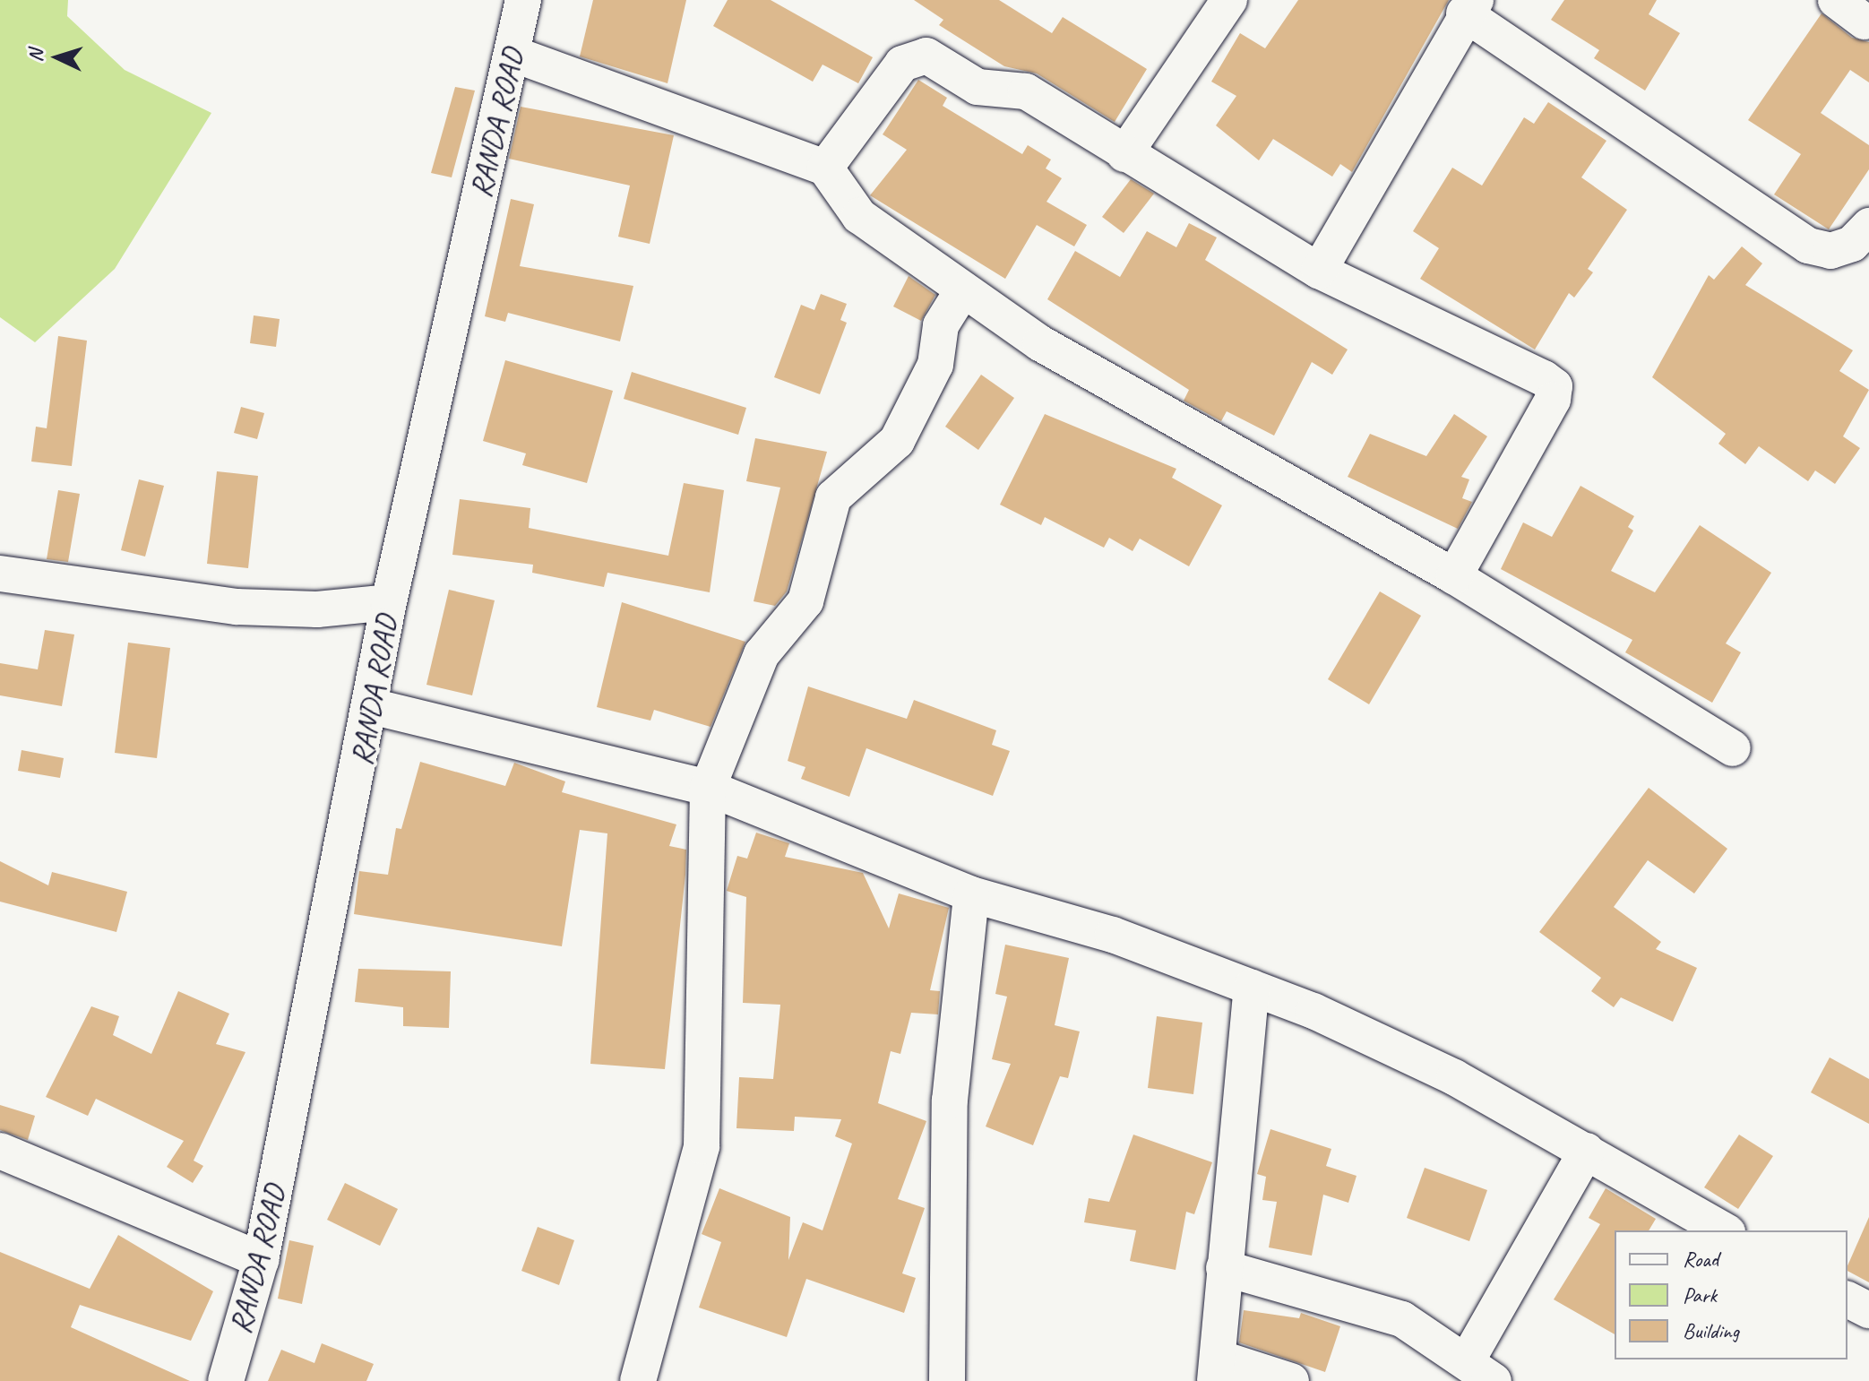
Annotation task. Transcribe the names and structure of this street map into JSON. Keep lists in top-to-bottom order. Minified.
{"streets":{"street":["RANDA ROAD"]},"legend":["Road","Park","Building"],"north":"left"}
